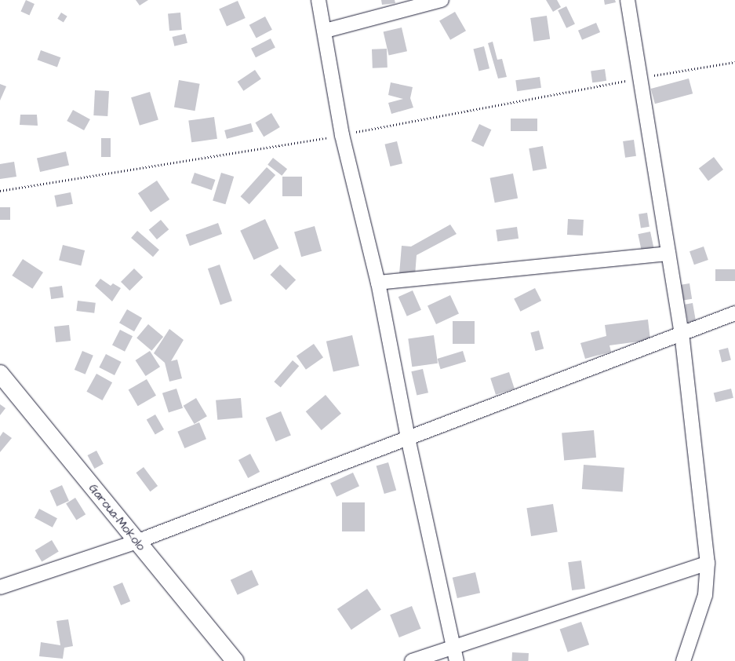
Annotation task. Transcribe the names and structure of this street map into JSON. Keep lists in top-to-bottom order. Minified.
{"streets":{"main road":["Garoua-Mokolo"]}}
